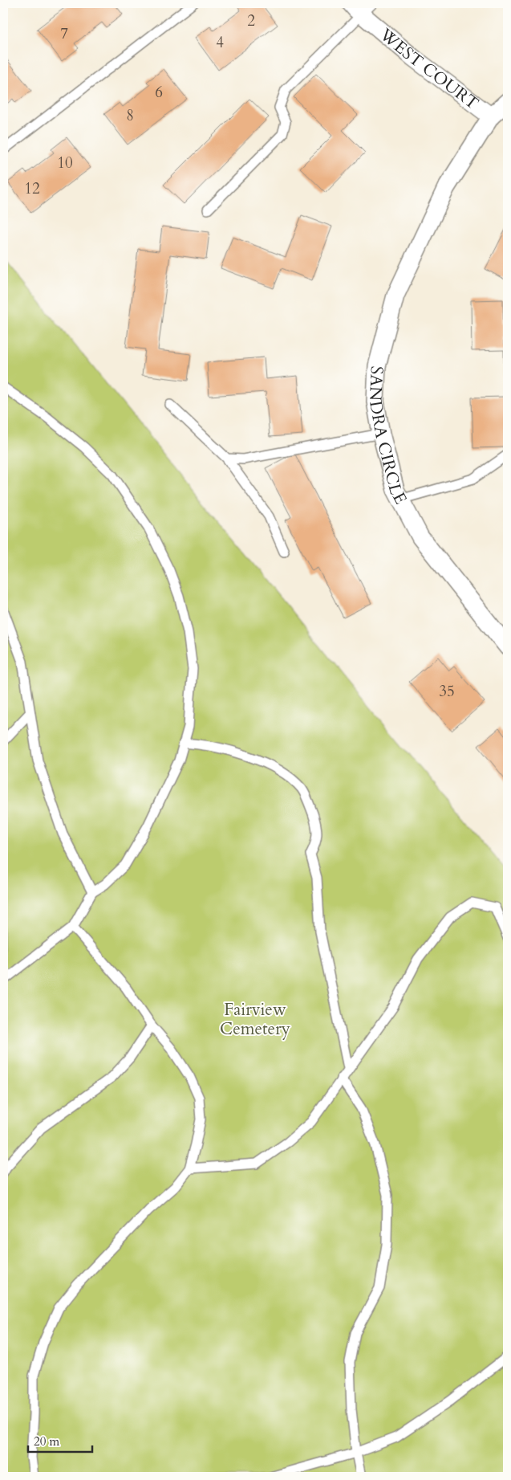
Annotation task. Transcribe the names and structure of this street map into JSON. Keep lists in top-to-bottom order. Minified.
{"streets":{"street":["WEST COURT","SANDRA CIRCLE"]},"crossings":[["WEST COURT","SANDRA CIRCLE"]],"parks":["Fairview Cemetery"],"house_numbers":["2","7","4","6","8","10","12","35"],"scale_bar":"20 m"}
